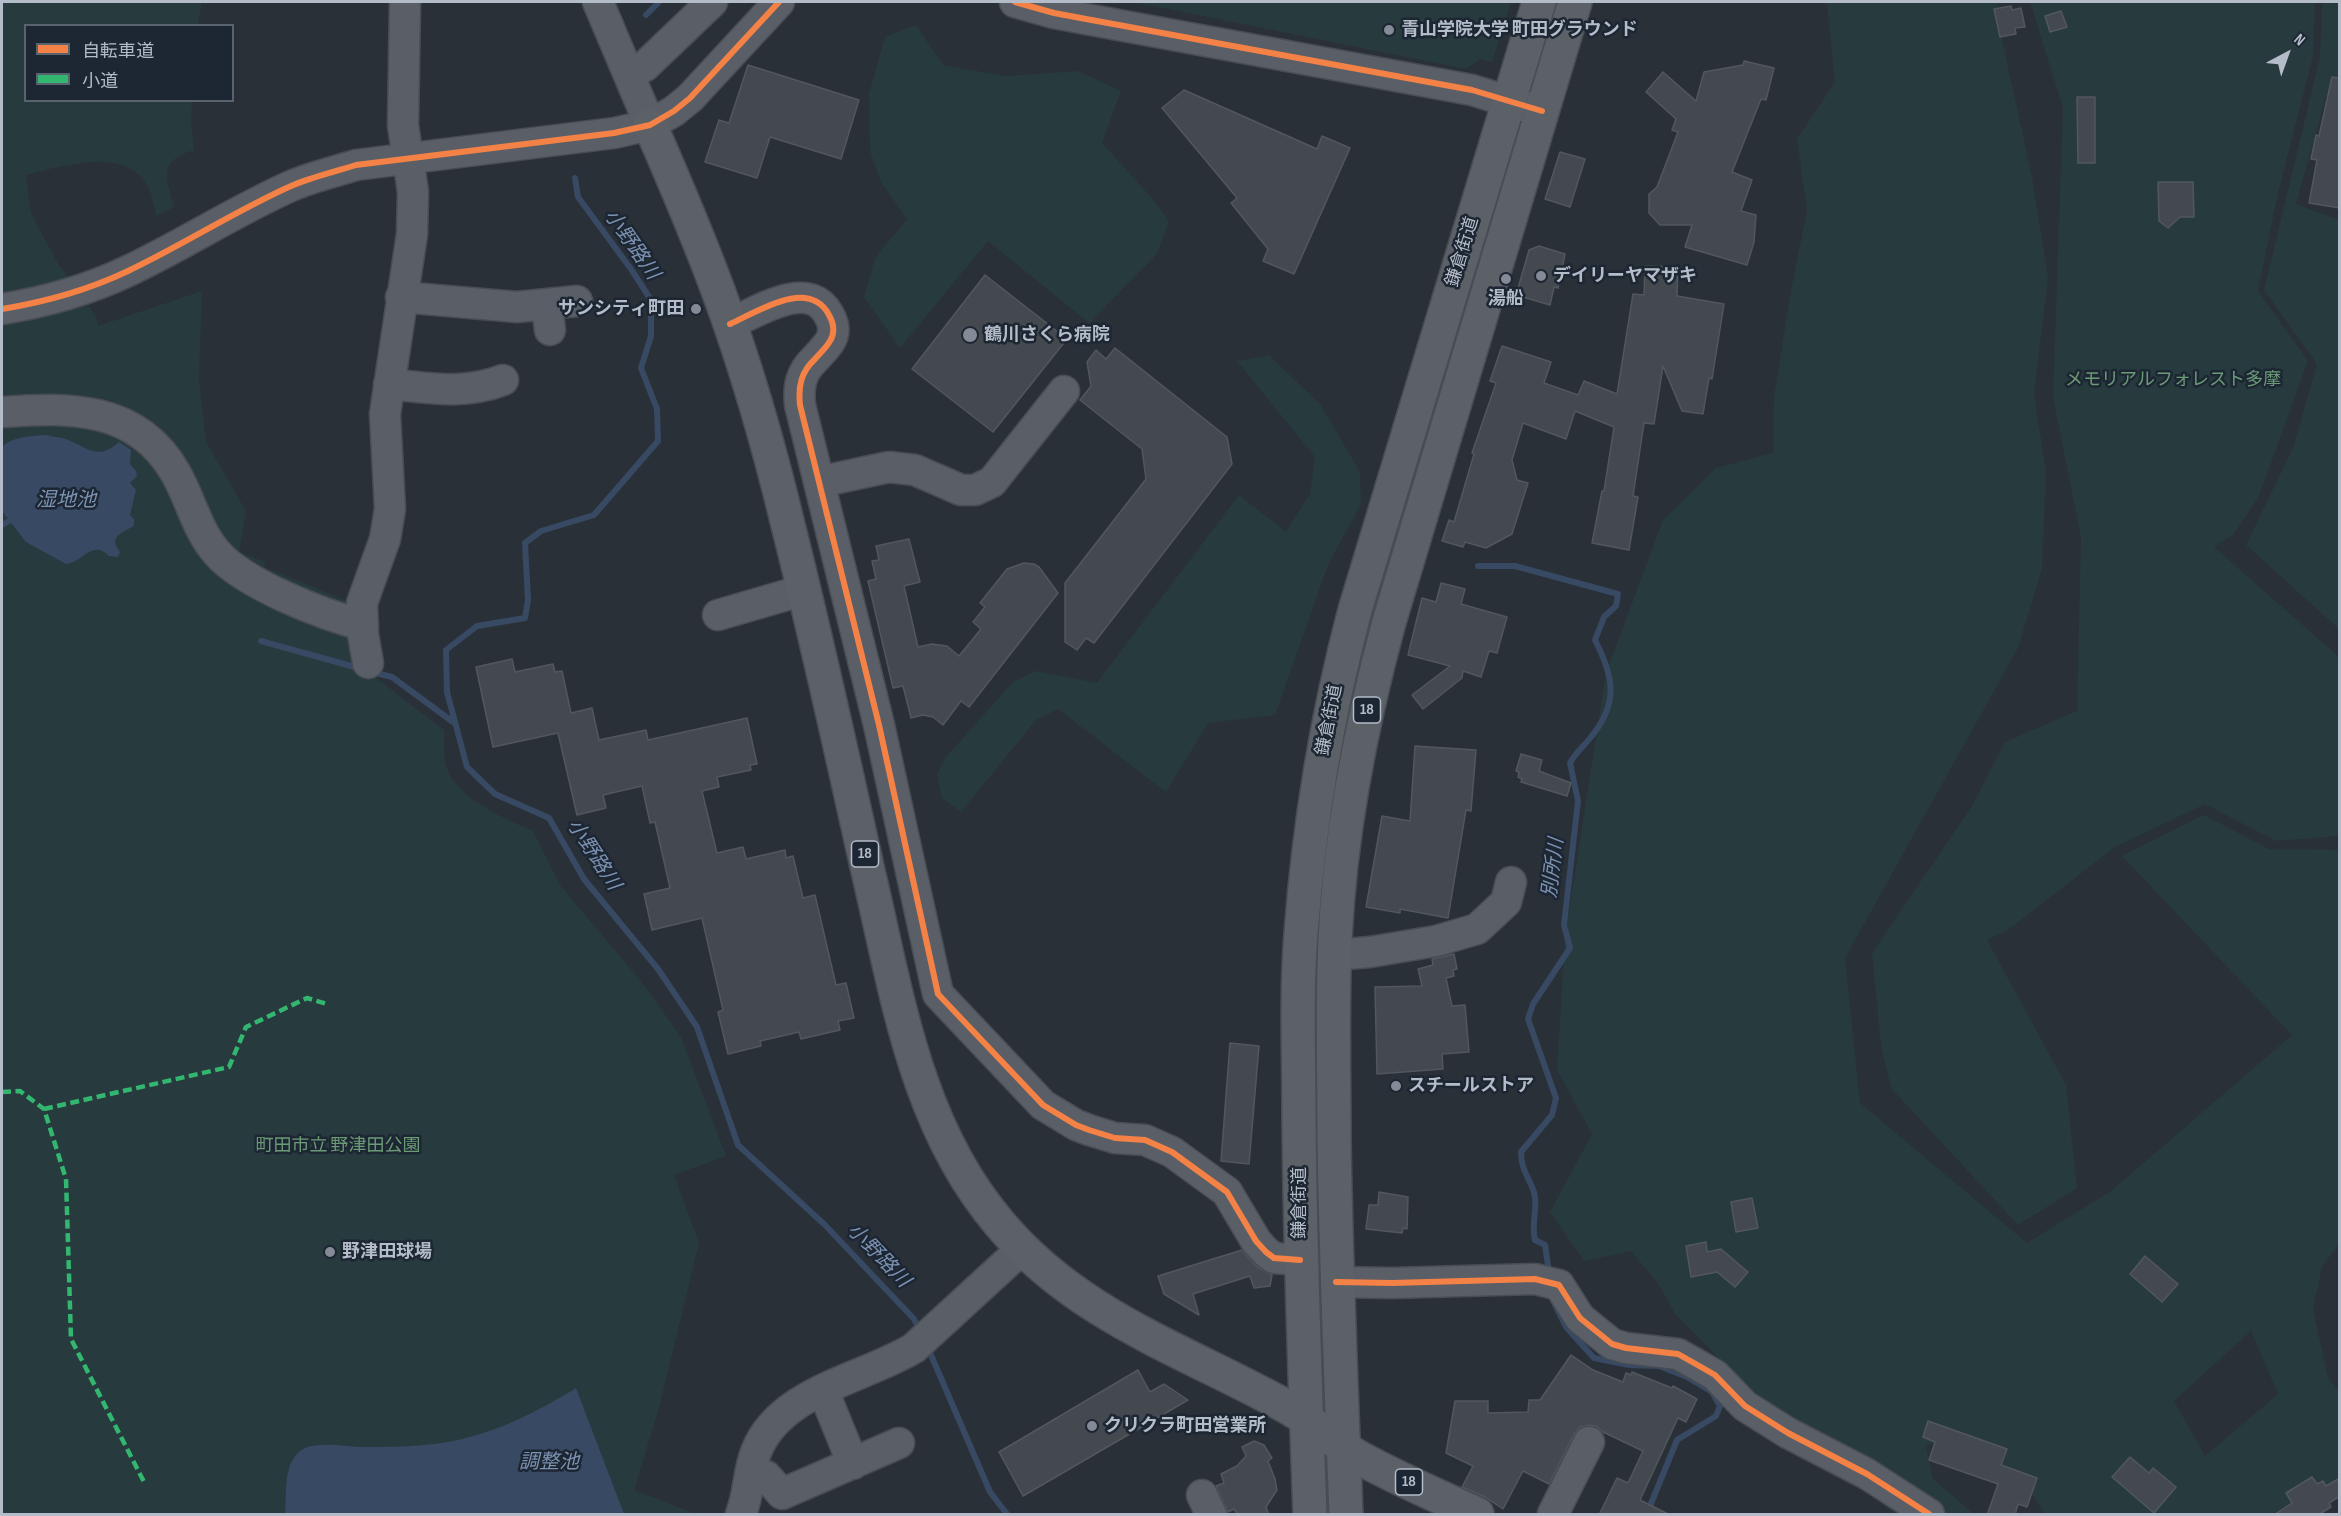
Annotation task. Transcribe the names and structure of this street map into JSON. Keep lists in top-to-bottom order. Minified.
{"streets":{"main road":["鎌倉街道","18"]},"crossings":[["鎌倉街道","18"]],"water":["小野路川","湿地池","別所川","調整池"],"parks":["メモリアルフォレスト多摩","町田市立 野津田公園"],"places":["青山学院大学 町田グラウンド","デイリーヤマザキ","湯船","サンシティ町田","鶴川さくら病院","スチールストア","野津田球場","クリクラ町田営業所"],"legend":["自転車道","小道"],"north":"top right"}
